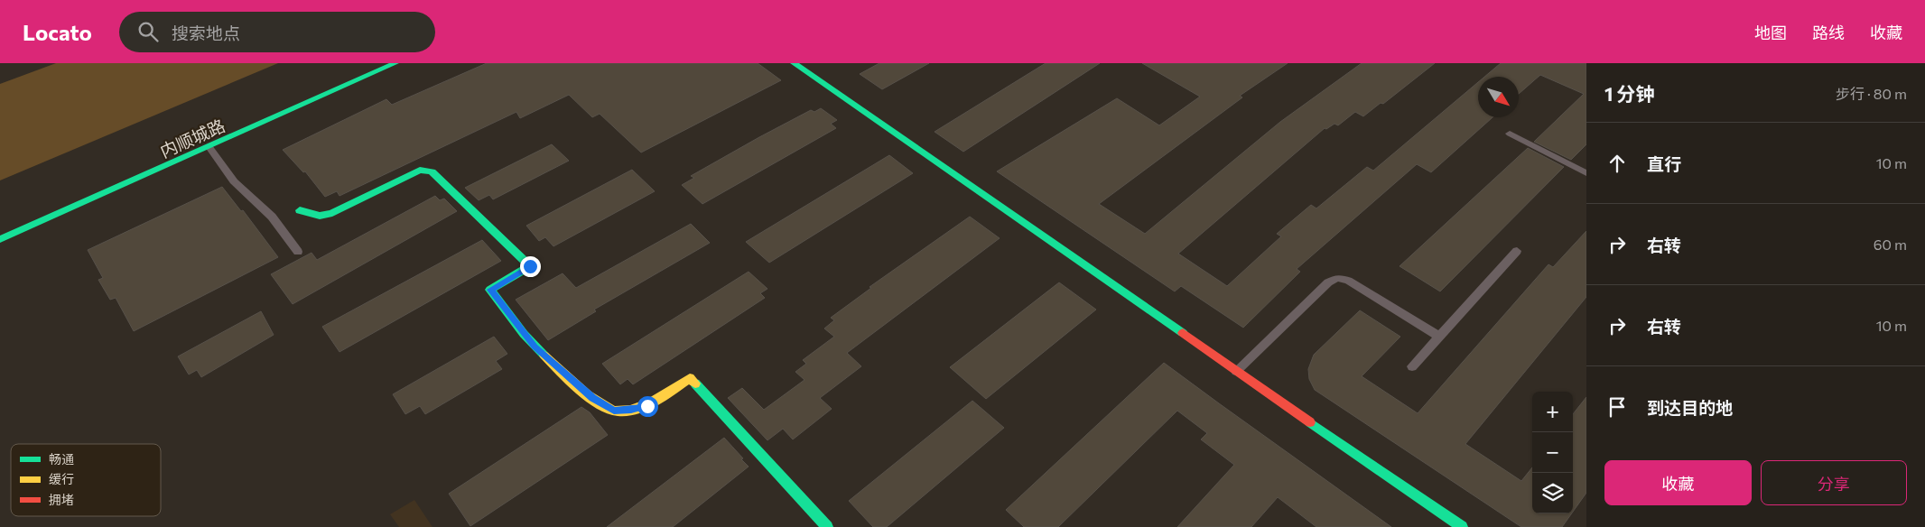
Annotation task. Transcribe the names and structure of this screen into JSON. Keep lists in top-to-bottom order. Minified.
{"streets":{"street":["内顺城路"]},"legend":["畅通","缓行","拥堵"],"north":"bottom right","page":{"header":"Locato","search":"搜索地点","nav":["地图","路线","收藏"],"heading":["1 分钟","步行 · 80 m"],"list":[["直行","10 m"],["右转","60 m"],["右转","10 m"],"到达目的地"],"map_buttons":["+","−"],"buttons":["收藏","分享"]}}
